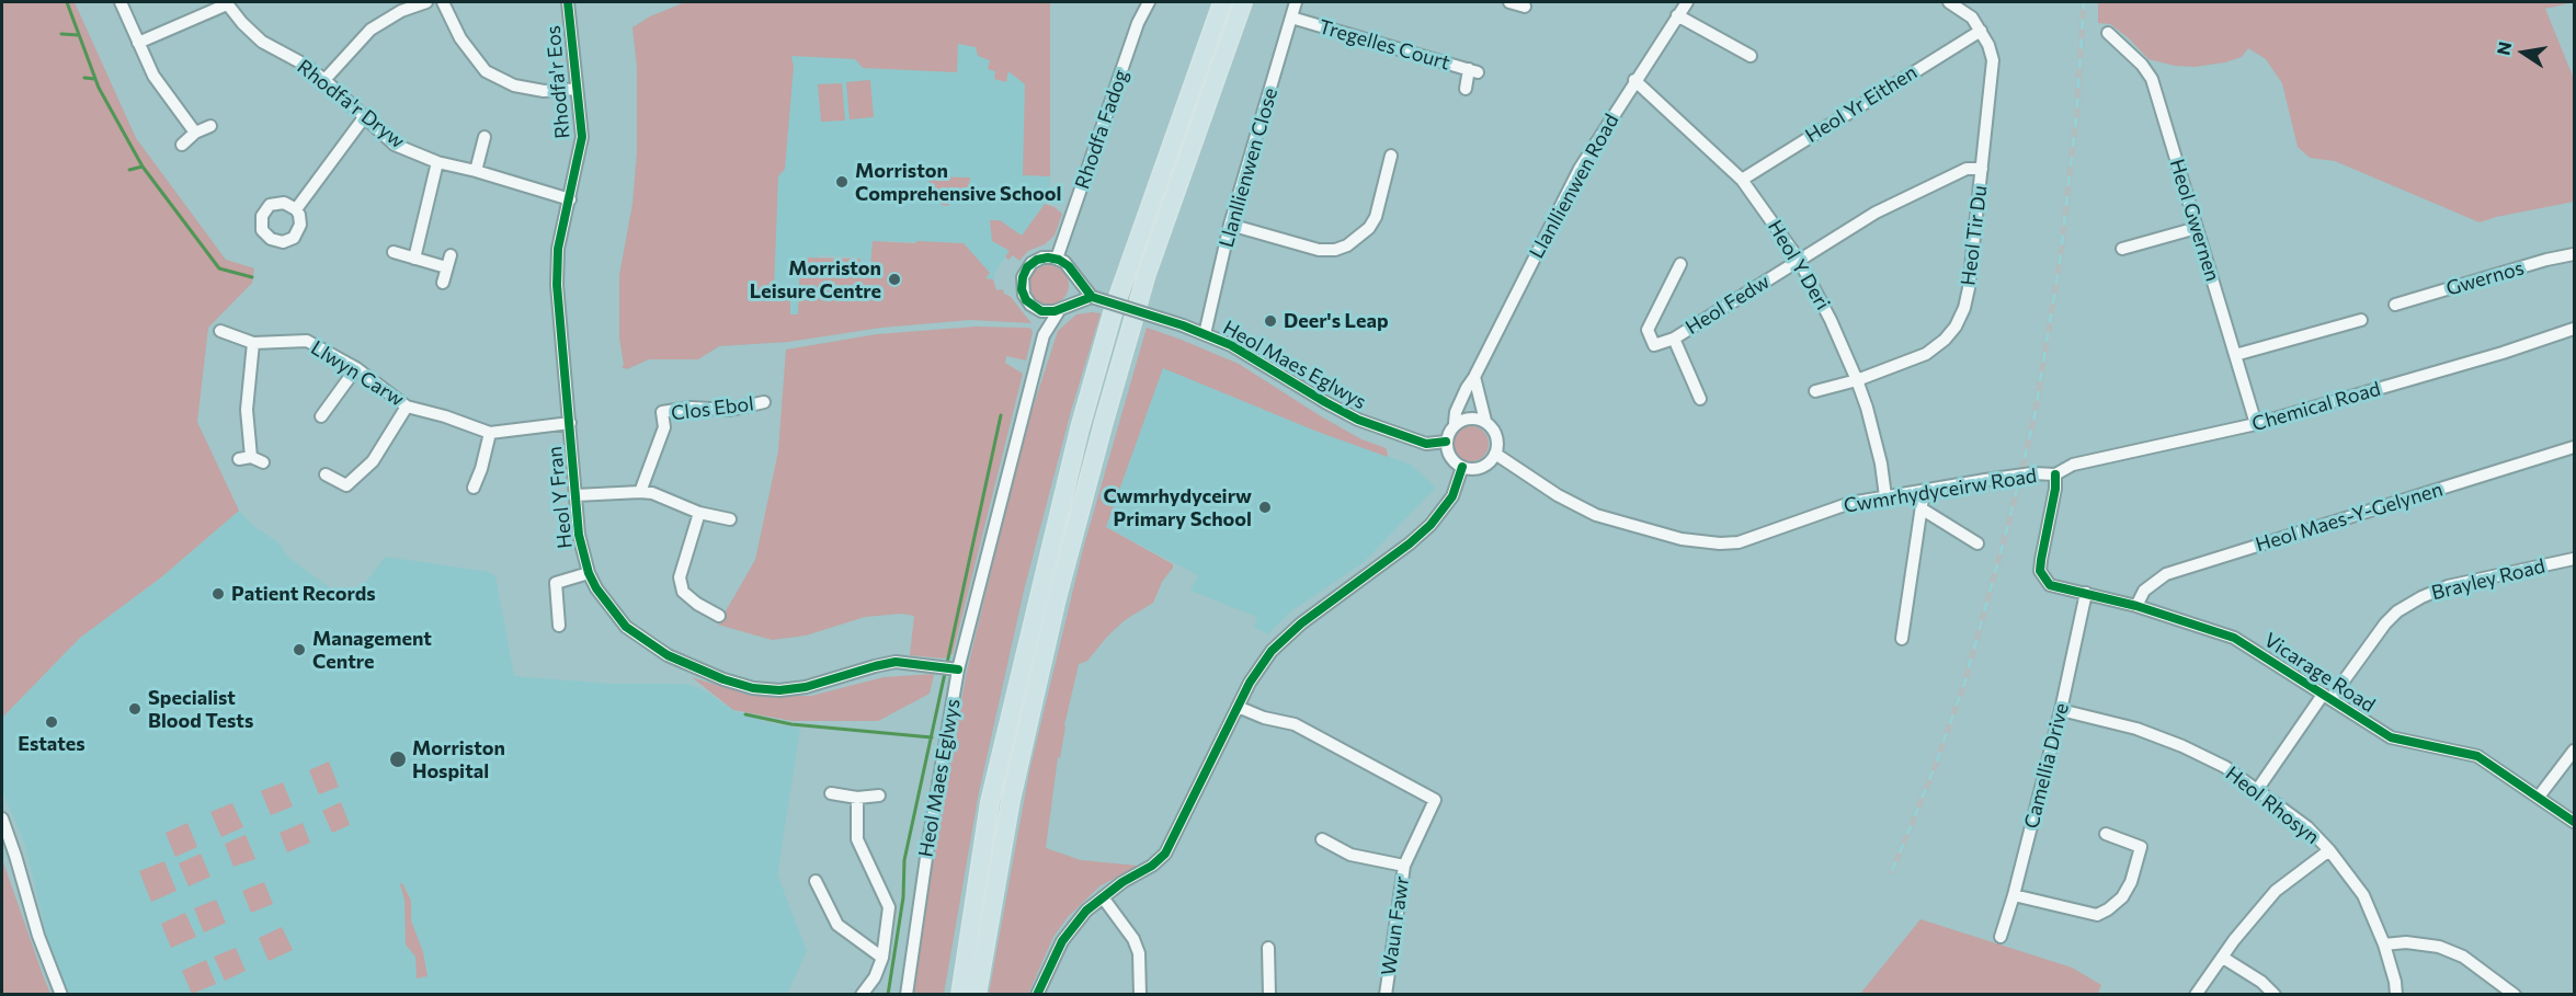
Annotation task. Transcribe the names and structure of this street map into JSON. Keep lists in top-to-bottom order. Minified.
{"streets":{"street":["Tregelles Court","Rhodfa'r Eos","Rhodfa'r Dryw","Heol Yr Eithen","Rhodfa Fadog","Llanllienwen Close","Llanllienwen Road","Heol Gwernen","Heol Tir Du","Heol Y Deri","Gwernos","Heol Fedw","Heol Maes Eglwys","Llwyn Carw","Chemical Road","Clos Ebol","Cwmrhydyceirw Road","Heol Y Fran","Heol Maes-Y-Gelynen","Brayley Road","Vicarage Road","Camellia Drive","Heol Rhosyn","Waun Fawr"]},"crossings":[["Tregelles Court","Llanllienwen Close"],["Rhodfa'r Eos","Rhodfa'r Dryw"],["Rhodfa'r Eos","Heol Y Fran"],["Rhodfa'r Dryw","Heol Y Fran"],["Heol Yr Eithen","Heol Tir Du"],["Heol Yr Eithen","Heol Y Deri"],["Rhodfa Fadog","Heol Maes Eglwys"],["Llanllienwen Close","Heol Maes Eglwys"],["Llanllienwen Road","Heol Y Deri"],["Llanllienwen Road","Heol Maes Eglwys"],["Llanllienwen Road","Cwmrhydyceirw Road"],["Heol Gwernen","Chemical Road"],["Heol Tir Du","Heol Y Deri"],["Heol Tir Du","Heol Fedw"],["Heol Y Deri","Heol Fedw"],["Heol Y Deri","Cwmrhydyceirw Road"],["Heol Maes Eglwys","Cwmrhydyceirw Road"],["Heol Maes Eglwys","Heol Y Fran"],["Llwyn Carw","Heol Y Fran"],["Chemical Road","Cwmrhydyceirw Road"],["Chemical Road","Vicarage Road"],["Cwmrhydyceirw Road","Vicarage Road"],["Heol Maes-Y-Gelynen","Vicarage Road"],["Brayley Road","Vicarage Road"],["Brayley Road","Heol Rhosyn"],["Vicarage Road","Camellia Drive"],["Camellia Drive","Heol Rhosyn"]],"places":["Morriston Comprehensive School","Morriston Leisure Centre","Deer's Leap","Cwmrhydyceirw Primary School","Patient Records","Management Centre","Specialist Blood Tests","Estates","Morriston Hospital"],"north":"left"}
